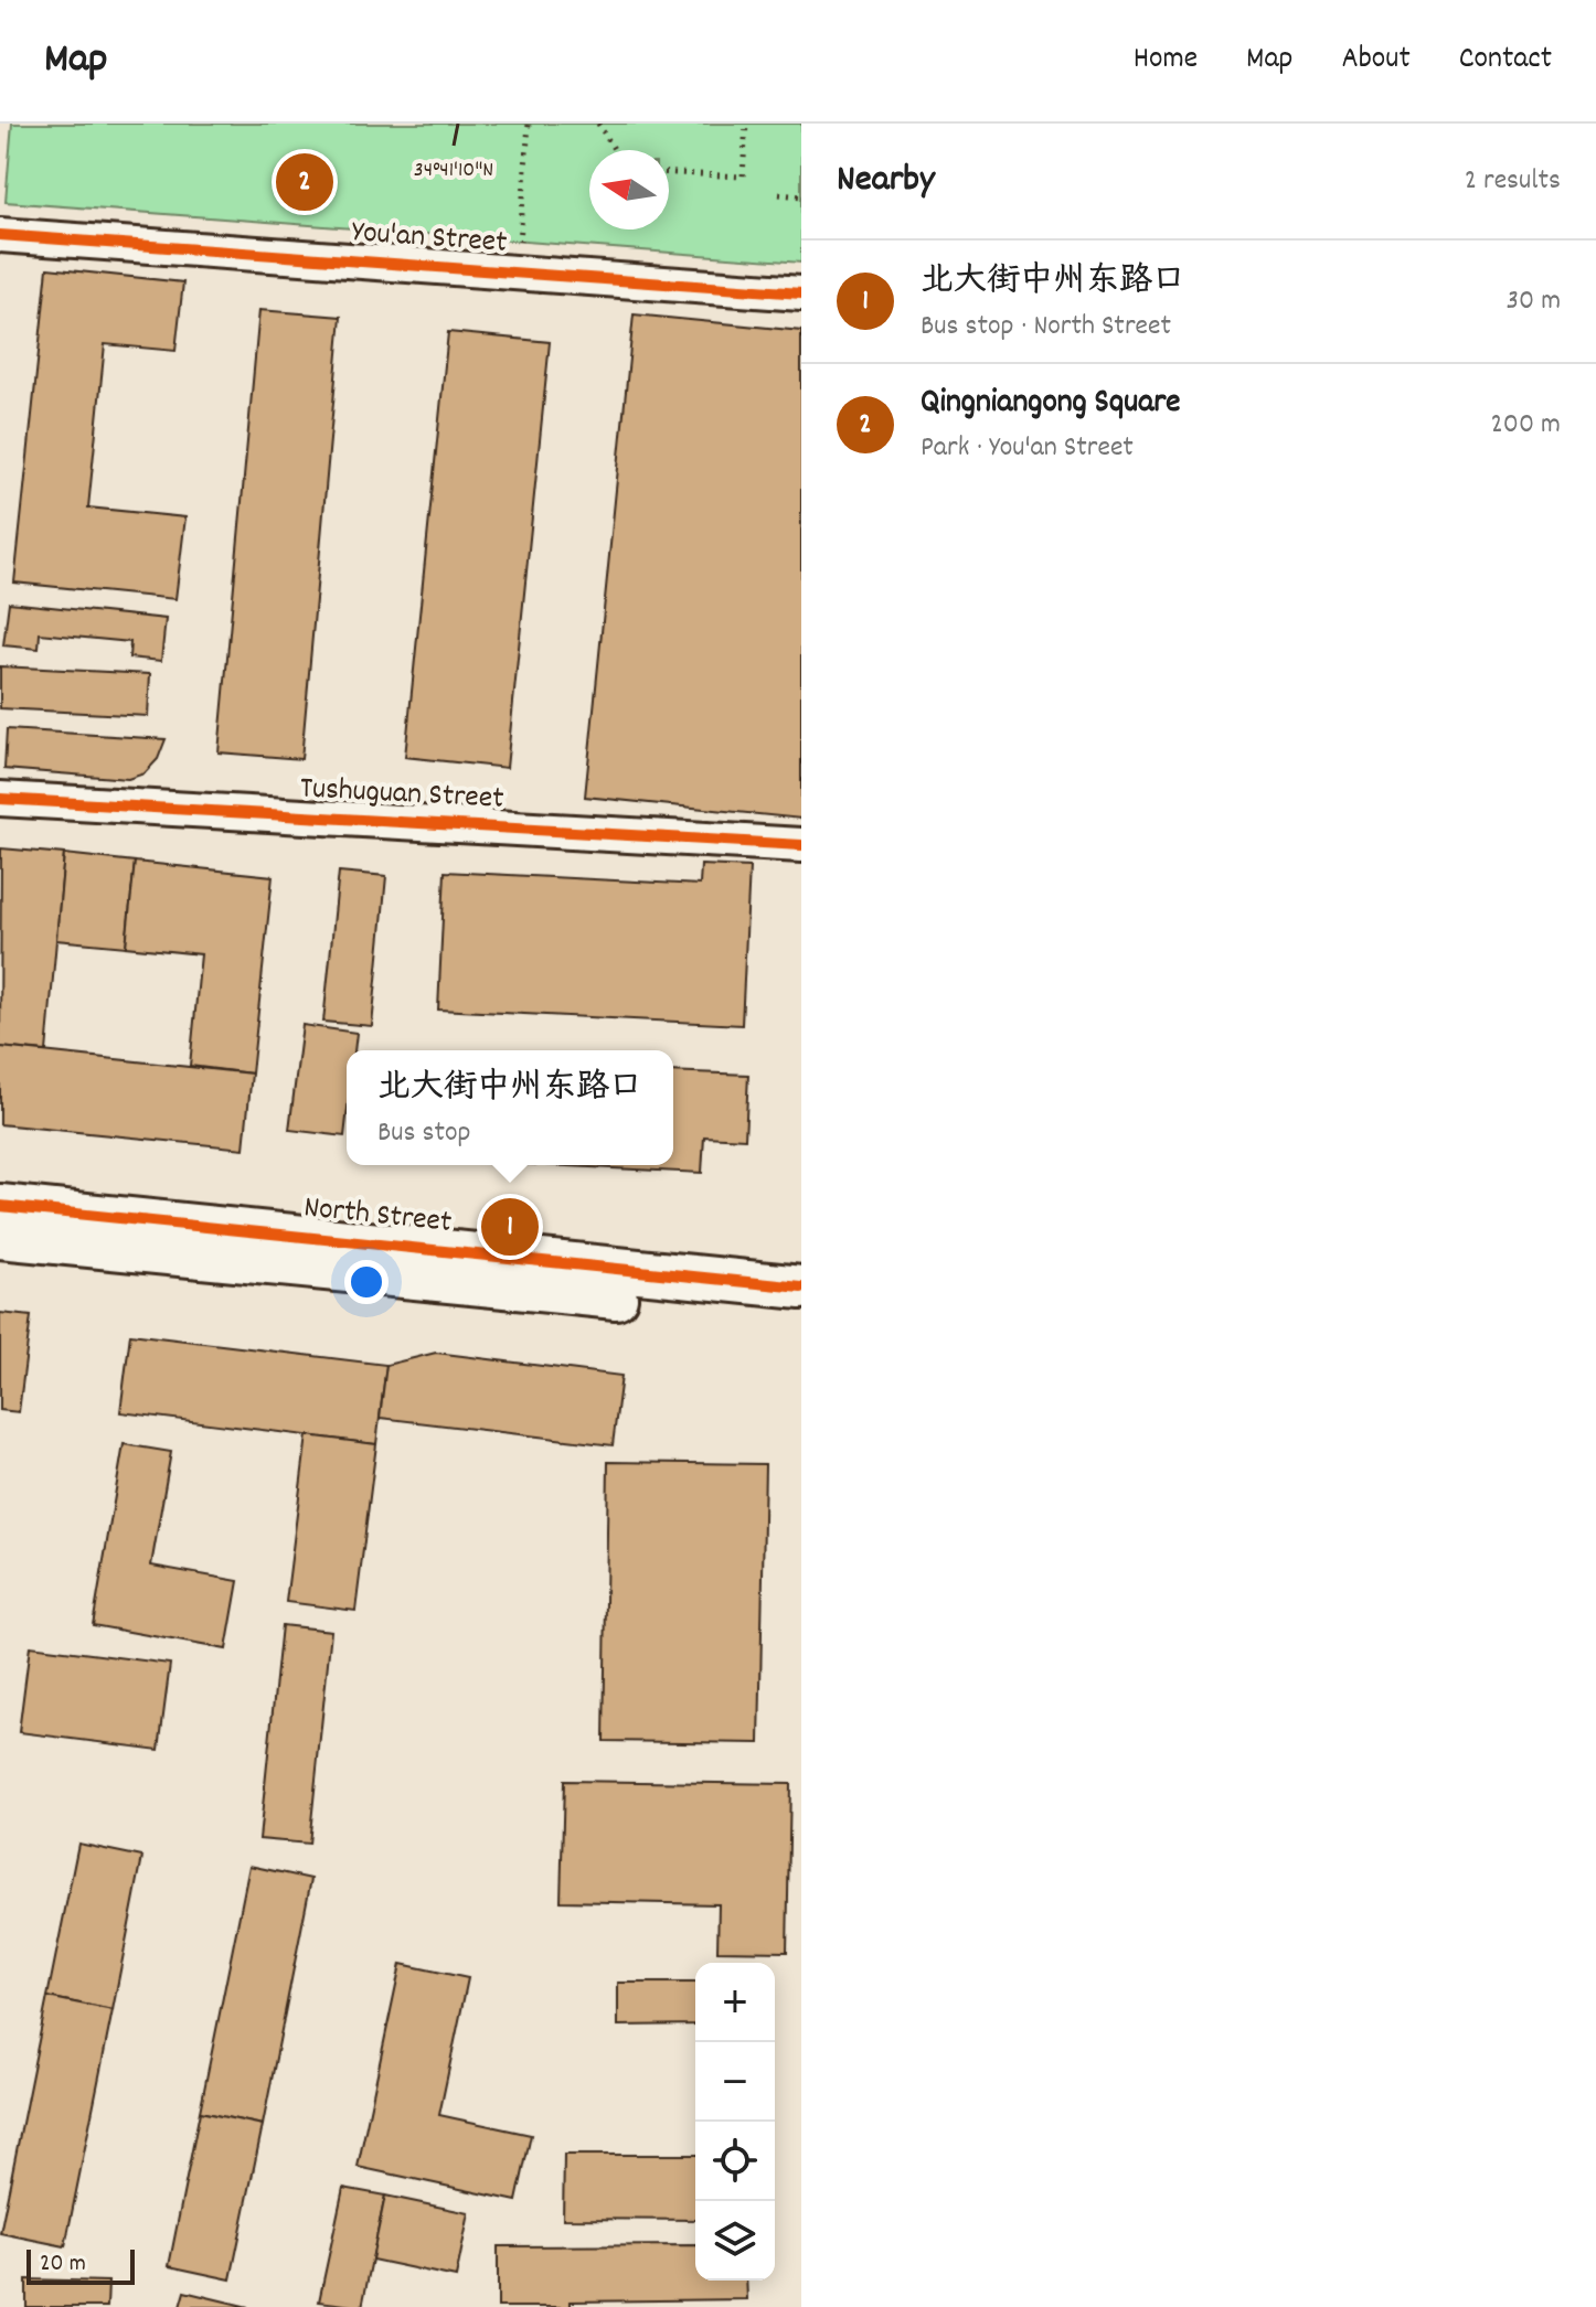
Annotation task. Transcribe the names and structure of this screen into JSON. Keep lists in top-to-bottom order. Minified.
{"streets":{"street":["You'an Street","Tushuguan Street","North Street"]},"scale_bar":"20 m","north":"left","page":{"header":"Map","nav":["Home","Map","About","Contact"],"heading":["Nearby","2 results"],"pins":["2","1"],"list":[{"mark":"1","name":"北大街中州东路口","note":"Bus stop · North Street","value":"30 m"},{"mark":"2","name":"Qingniangong Square","note":"Park · You'an Street","value":"200 m"}],"popup":["北大街中州东路口","Bus stop"],"map_buttons":["+","−"],"scale":"20 m"},"coordinates":["34°41'10\"N"]}
